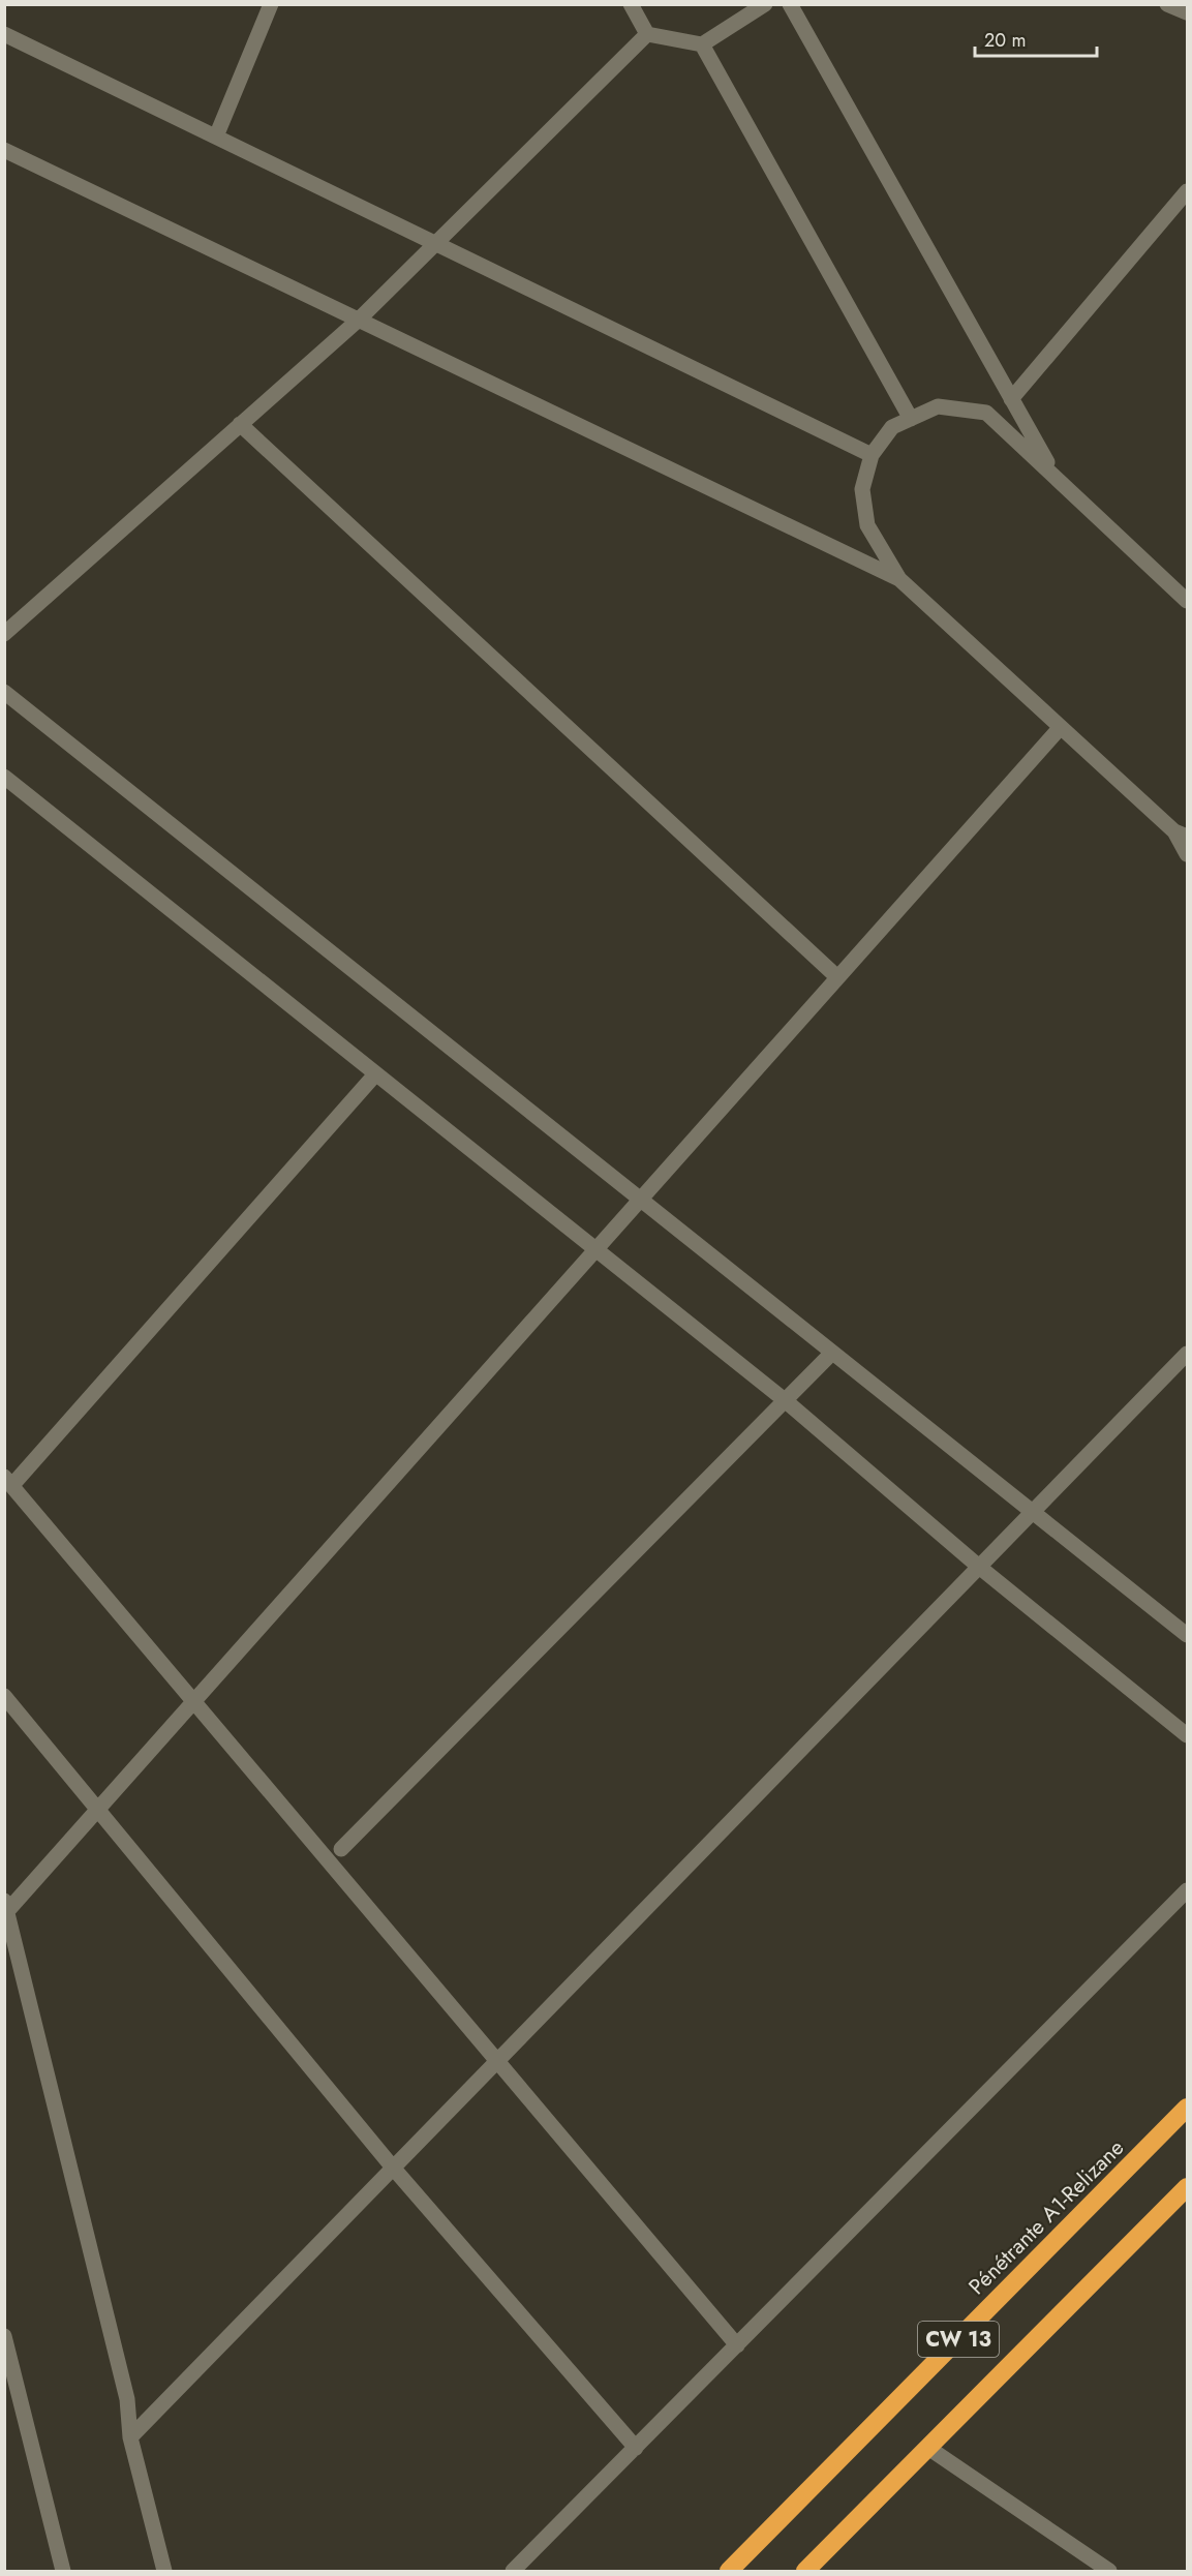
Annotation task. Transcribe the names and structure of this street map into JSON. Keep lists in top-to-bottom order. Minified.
{"streets":{"highway":["Pénétrante A1-Relizane","CW 13"]},"scale_bar":"20 m"}
